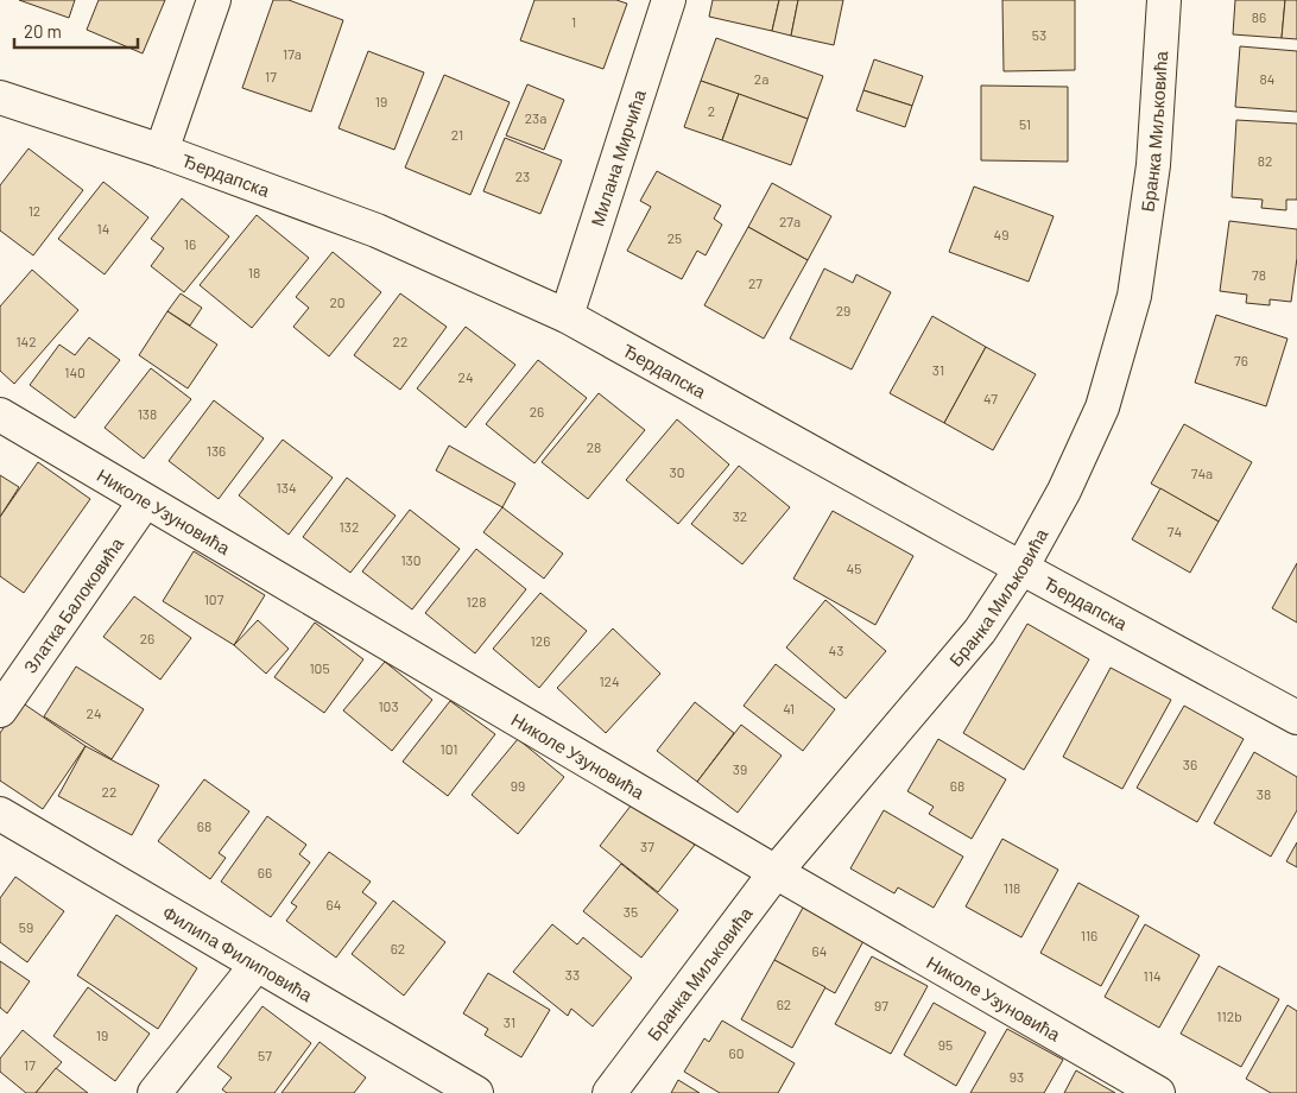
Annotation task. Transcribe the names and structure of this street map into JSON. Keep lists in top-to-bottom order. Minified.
{"streets":{"street":["Бранка Миљковића","Милана Мирчића","Ђердапска","Николе Узуновића","Златка Балоковића","Филипа Филиповића"]},"crossings":[["Бранка Миљковића","Ђердапска"],["Бранка Миљковића","Николе Узуновића"],["Милана Мирчића","Ђердапска"],["Николе Узуновића","Златка Балоковића"]],"house_numbers":["86","1","53","17a","17","2a","84","19","2","23a","51","21","82","23","12","27a","14","49","25","16","18","78","27","20","29","142","22","76","31","140","24","47","26","138","28","136","30","74a","134","32","132","74","130","45","107","128","26","126","43","105","124","103","41","24","101","36","39","99","68","22","38","68","37","66","118","64","35","59","116","62","64","33","114","62","97","112b","31","19","95","60","57","17","93"],"scale_bar":"20 m"}
